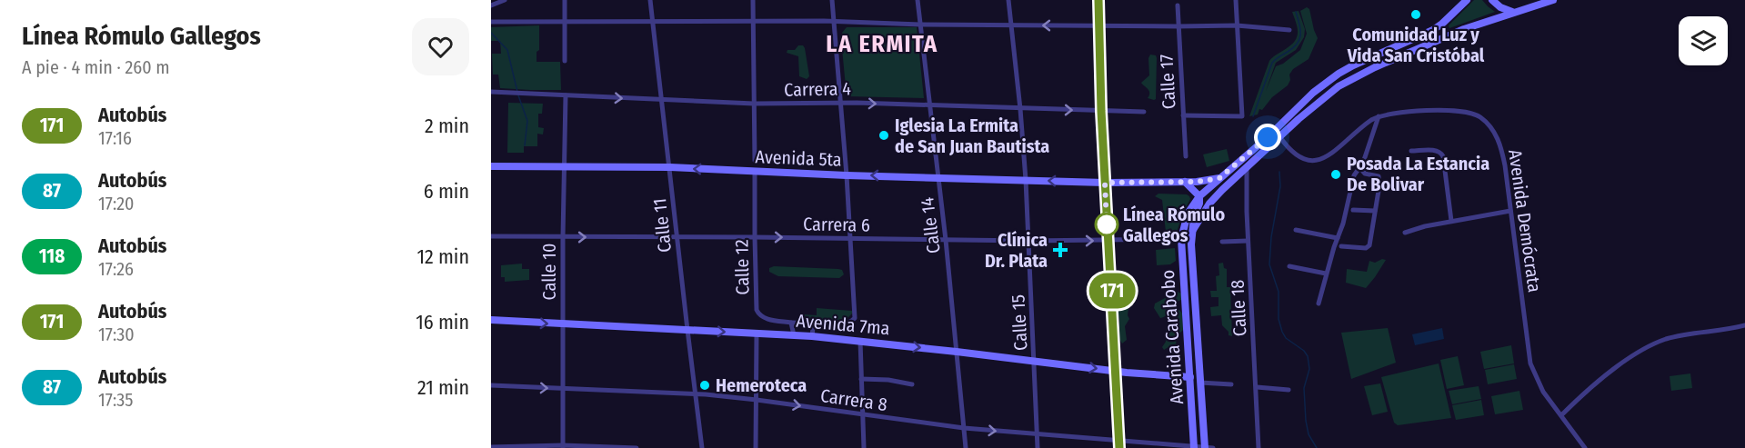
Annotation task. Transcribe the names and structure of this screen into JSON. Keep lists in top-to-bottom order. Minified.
{"streets":{"street":["Calle 17","Carrera 4","Avenida 5ta","Avenida Demócrata","Carrera 6","Calle 11","Calle 14","Calle 12","Calle 10","Calle 18","Calle 15","Avenida 7ma","Avenida Carabobo","Carrera 8"]},"crossings":[["Carrera 4","Calle 11"],["Carrera 4","Calle 14"],["Carrera 4","Calle 10"],["Carrera 4","Calle 15"],["Avenida 5ta","Calle 11"],["Avenida 5ta","Calle 14"],["Avenida 5ta","Calle 12"],["Avenida 5ta","Calle 10"],["Avenida 5ta","Calle 15"],["Avenida 5ta","Avenida Carabobo"],["Carrera 6","Calle 11"],["Carrera 6","Calle 14"],["Carrera 6","Calle 12"],["Carrera 6","Calle 10"],["Carrera 6","Calle 15"],["Carrera 6","Avenida Carabobo"],["Calle 11","Avenida 7ma"],["Calle 11","Carrera 8"],["Calle 14","Avenida 7ma"],["Calle 14","Carrera 8"],["Calle 10","Avenida 7ma"],["Calle 10","Carrera 8"],["Calle 15","Avenida 7ma"],["Calle 15","Carrera 8"],["Avenida 7ma","Avenida Carabobo"],["Avenida Carabobo","Carrera 8"]],"one_way":["Carrera 4","Avenida 5ta","Carrera 6","Avenida 7ma","Carrera 8"],"districts":["LA ERMITA"],"places":{"other":["Comunidad Luz y Vida San Cristóbal","Iglesia La Ermita de San Juan Bautista","Posada La Estancia De Bolivar","Línea Rómulo Gallegos","Hemeroteca"],"health":["Clínica Dr. Plata"]},"lines":["bus line 171"],"page":{"heading":["Línea Rómulo Gallegos","A pie · 4 min · 260 m"],"on_map":"171","list":[{"mark":"171","name":"Autobús","note":"17:16","value":"2 min"},{"mark":"87","name":"Autobús","note":"17:20","value":"6 min"},{"mark":"118","name":"Autobús","note":"17:26","value":"12 min"},{"mark":"171","name":"Autobús","note":"17:30","value":"16 min"},{"mark":"87","name":"Autobús","note":"17:35","value":"21 min"}]}}
